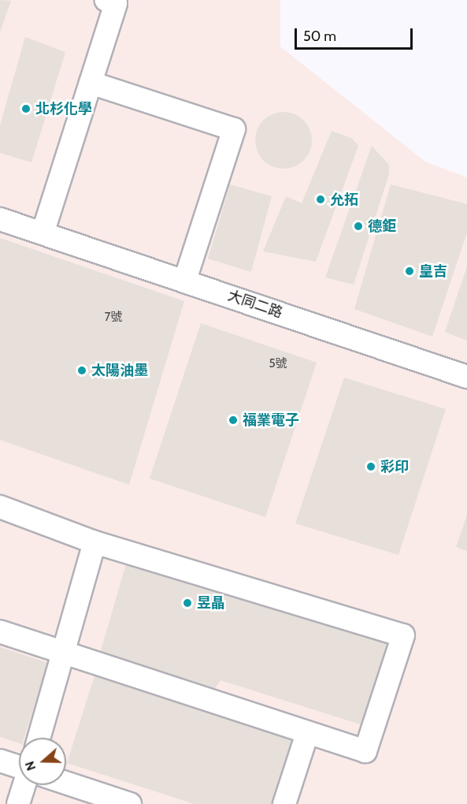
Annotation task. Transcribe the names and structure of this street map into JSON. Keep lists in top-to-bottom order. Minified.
{"streets":{"street":["大同二路"]},"places":["北杉化學","允拓","德鉅","皇吉","太陽油墨","福業電子","彩印","昱晶"],"house_numbers":["7號","5號"],"scale_bar":"50 m","north":"left"}
